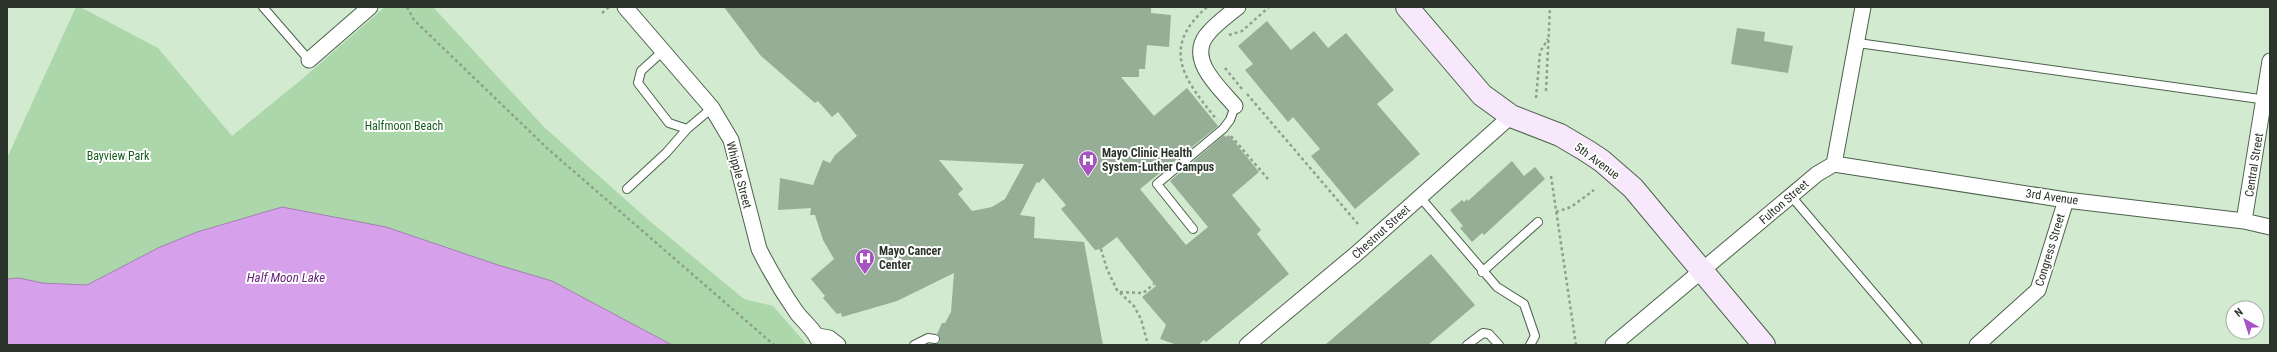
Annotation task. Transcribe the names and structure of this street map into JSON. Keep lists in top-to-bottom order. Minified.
{"streets":{"main road":["5th Avenue"],"street":["Central Street","Whipple Street","3rd Avenue","Fulton Street","Chestnut Street","Congress Street"]},"crossings":[["5th Avenue","Fulton Street"],["5th Avenue","Chestnut Street"],["Central Street","3rd Avenue"],["3rd Avenue","Fulton Street"],["3rd Avenue","Congress Street"]],"water":["Half Moon Lake"],"parks":["Halfmoon Beach","Bayview Park"],"places":{"hospital":["Mayo Clinic Health System-Luther Campus","Mayo Cancer Center"]},"north":"top left"}
